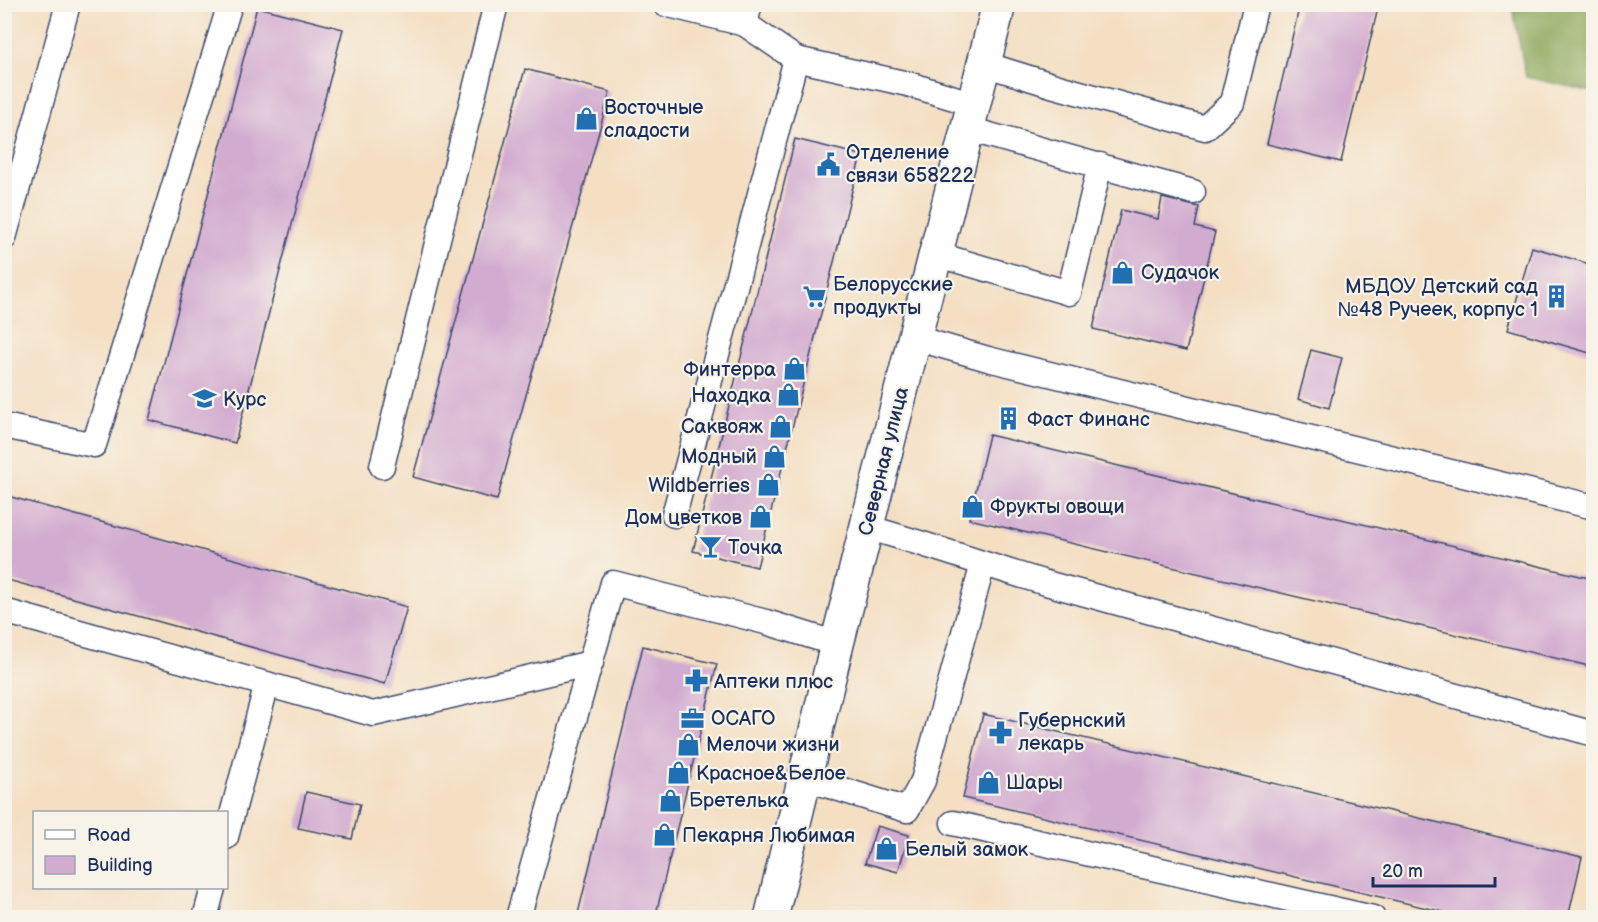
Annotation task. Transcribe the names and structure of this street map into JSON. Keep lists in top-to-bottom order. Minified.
{"streets":{"main road":["Северная улица"]},"places":{"shop":["Восточные сладости","Судачок","Финтерра","Находка","Саквояж","Модный","Wildberries","Фрукты овощи","Дом цветков","Мелочи жизни","Красное&Белое","Шары","Бретелька","Пекарня Любимая","Белый замок"],"public building":["Отделение связи 658222"],"supermarket":["Белорусские продукты"],"building":["МБДОУ Детский сад №48 Ручеек, корпус 1","Фаст Финанс"],"school or university":["Курс"],"bar":["Точка"],"pharmacy":["Аптеки плюс","Губернский лекарь"],"office":["ОСАГО"]},"legend":["Road","Building"],"scale_bar":"20 m"}
